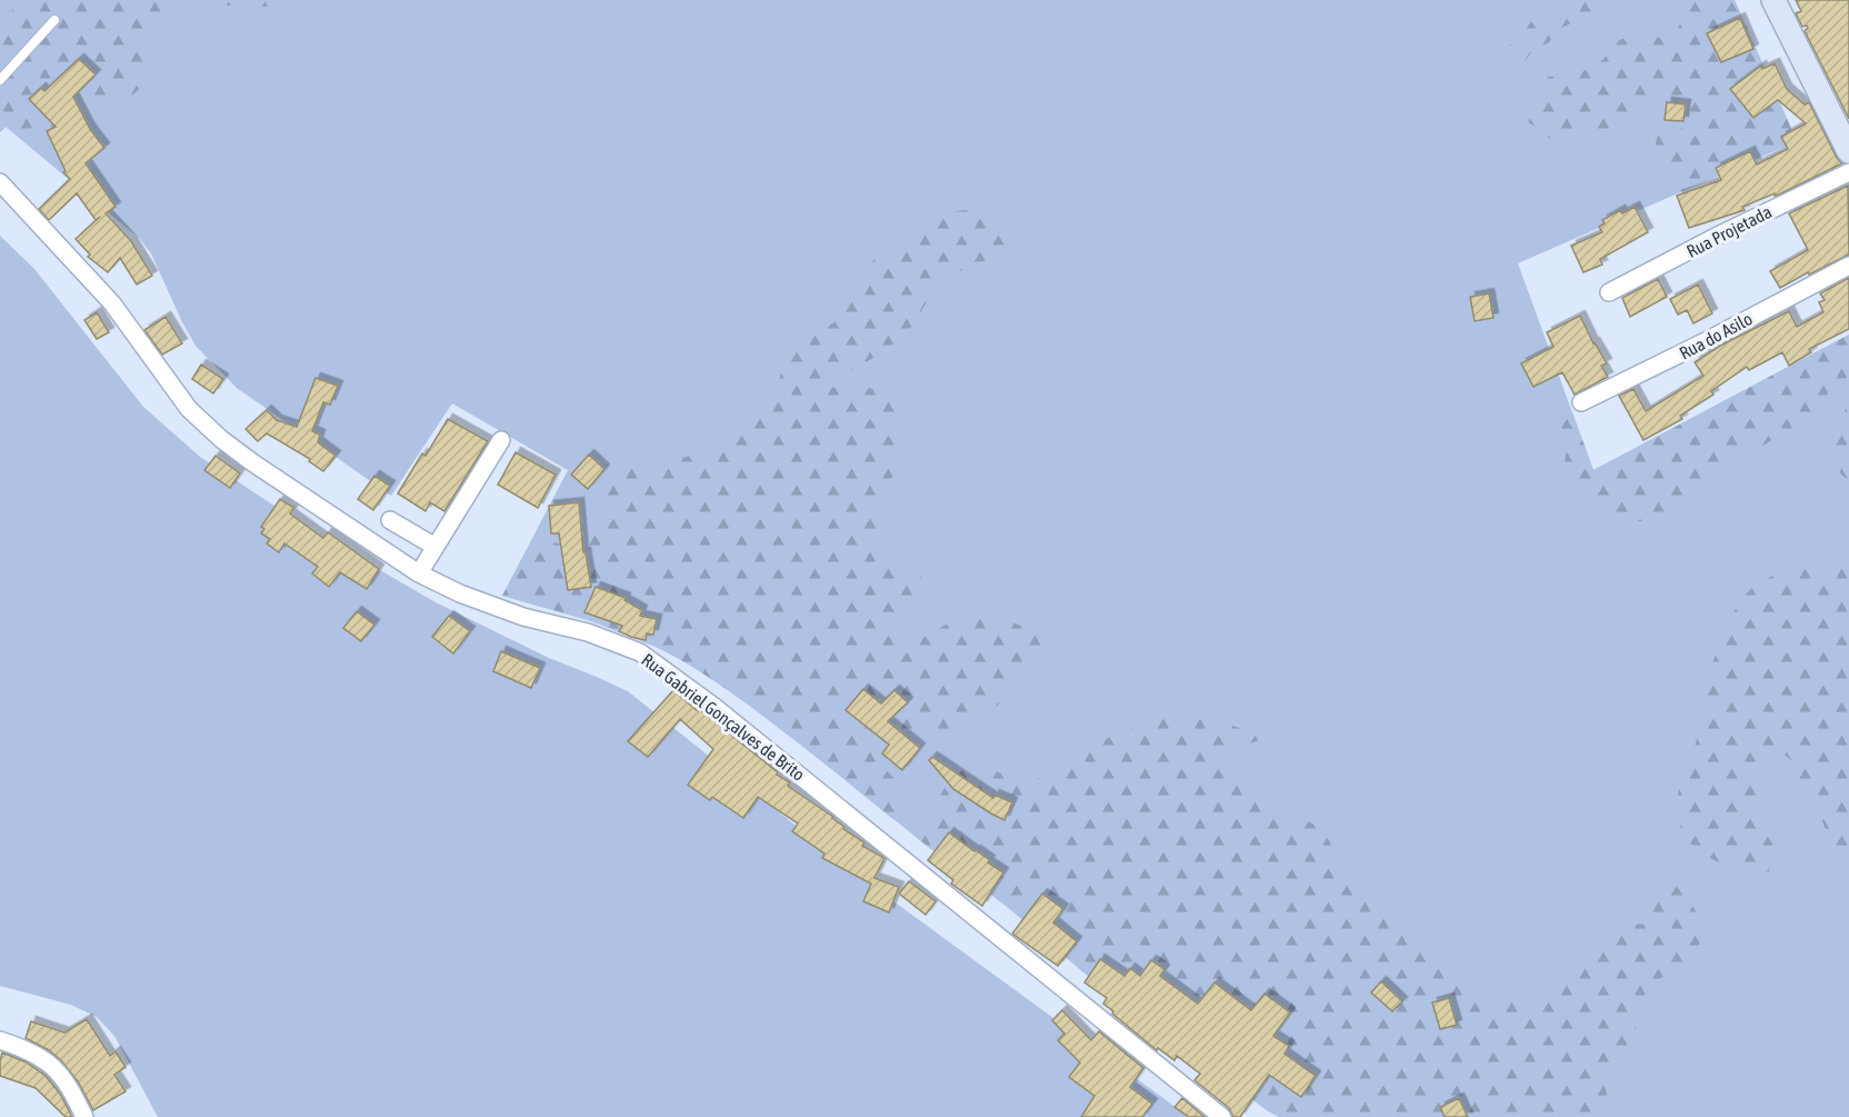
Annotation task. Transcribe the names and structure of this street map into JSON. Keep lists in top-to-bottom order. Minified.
{"streets":{"street":["Rua Projetada","Rua do Asilo","Rua Gabriel Gonçalves de Brito"]}}
